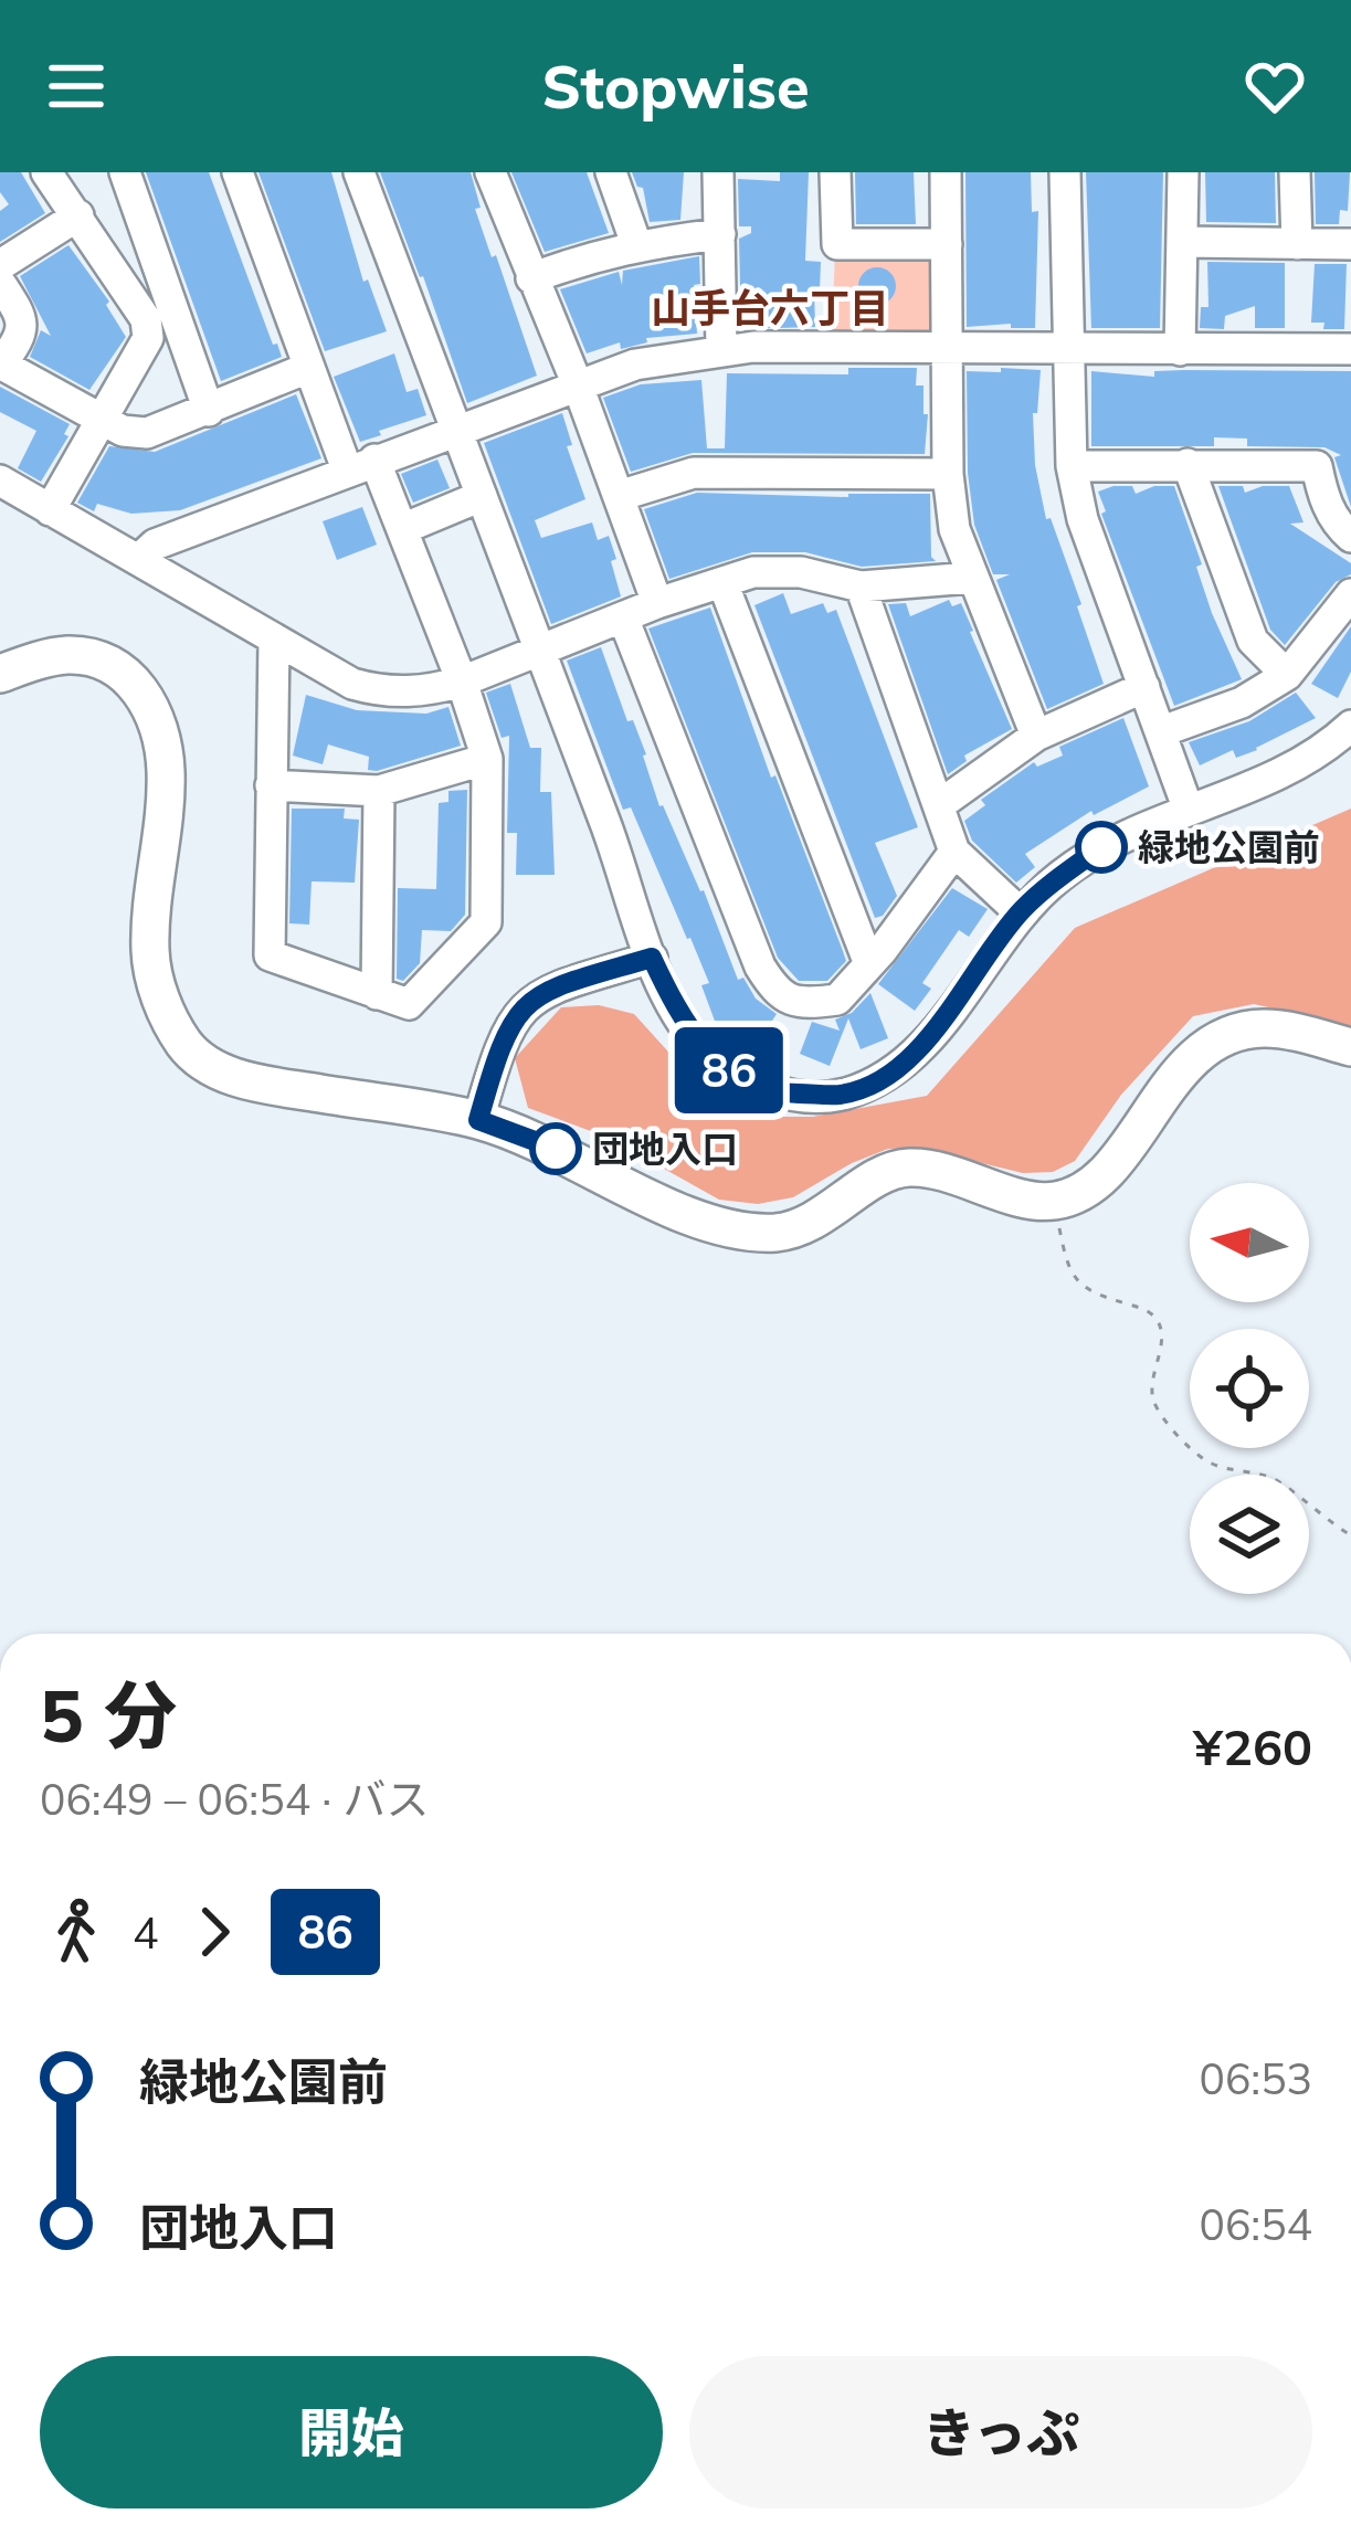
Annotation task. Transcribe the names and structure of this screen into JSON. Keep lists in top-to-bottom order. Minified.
{"districts":["山手台六丁目"],"places":["緑地公園前","団地入口"],"lines":["bus line 86"],"north":"left","page":{"header":"Stopwise","on_map":"86","heading":["5 分","06:49 – 06:54 · バス","¥260"],"legs":["4","86"],"list":[{"name":"緑地公園前","value":"06:53"},{"name":"団地入口","value":"06:54"}],"buttons":["開始","きっぷ"]}}
